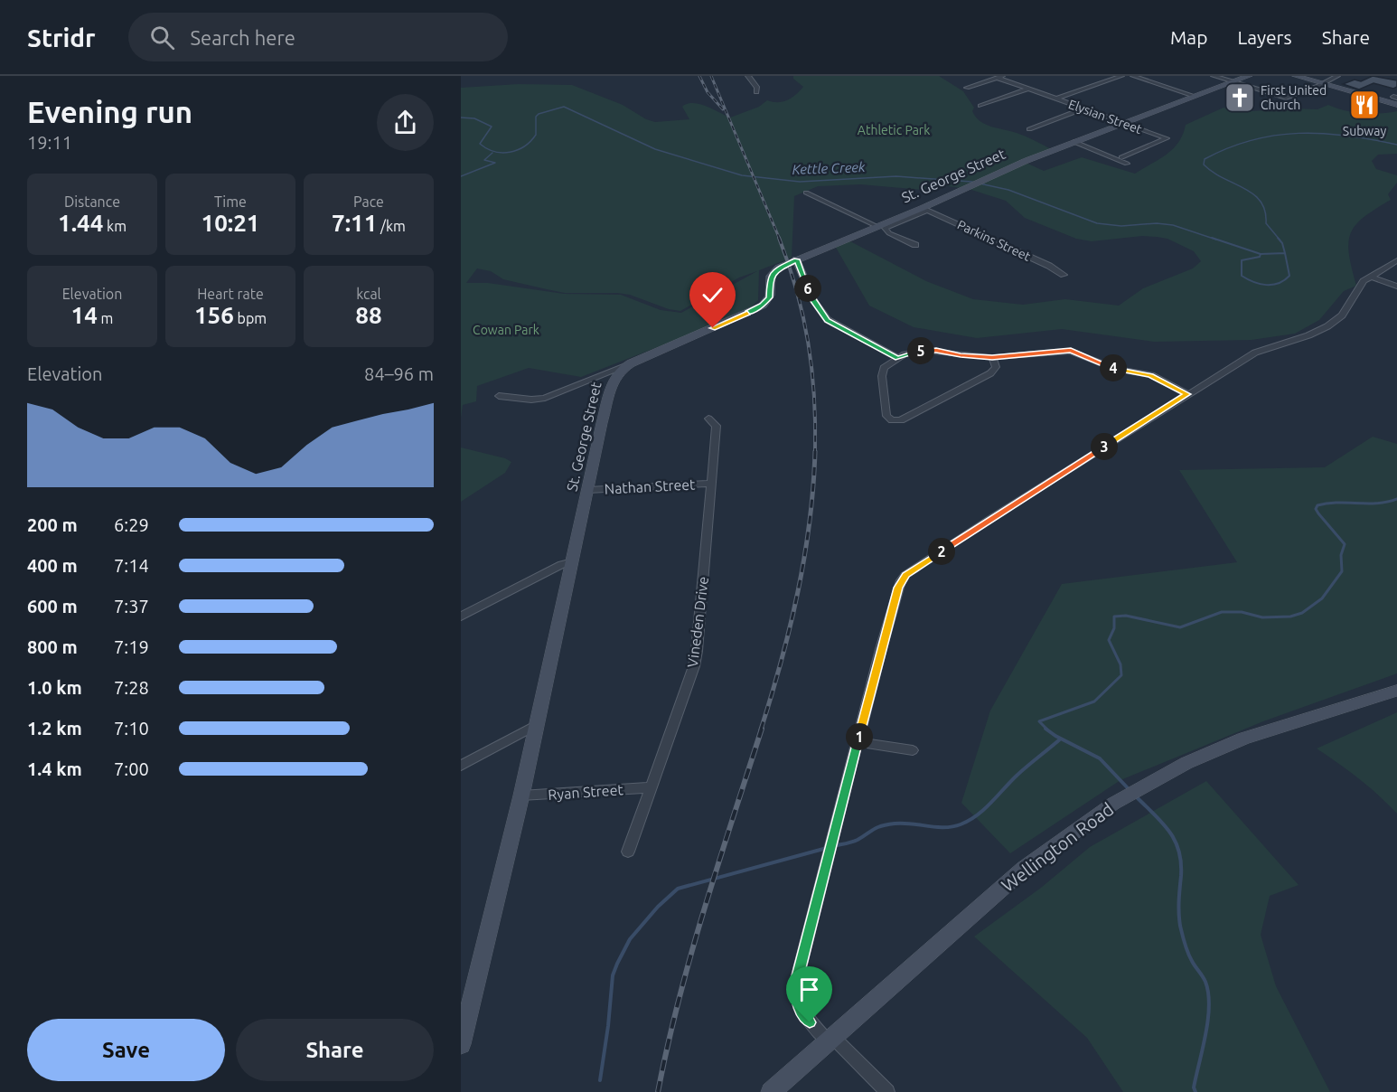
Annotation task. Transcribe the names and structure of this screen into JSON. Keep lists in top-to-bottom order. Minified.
{"streets":{"street":["Elysian Street","St. George Street","Parkins Street","Nathan Street","Vineden Drive","Ryan Street","Wellington Road"]},"crossings":[["Elysian Street","St. George Street"],["St. George Street","Parkins Street"],["St. George Street","Nathan Street"],["St. George Street","Ryan Street"],["Nathan Street","Vineden Drive"],["Vineden Drive","Ryan Street"]],"water":["Kettle Creek"],"parks":["Athletic Park","Cowan Park"],"places":{"church":["First United Church"],"restaurant":["Subway"]},"page":{"header":"Stridr","search":"Search here","nav":["Map","Layers","Share"],"heading":["Evening run","19:11"],"stats":[["Distance","1.44 km"],["Time","10:21"],["Pace","7:11 /km"],["Elevation","14 m"],["Heart rate","156 bpm"],["kcal","88"]],"pins":["6","5","4","3","2","1"],"chart":["Elevation","84–96 m"],"list":[{"name":"200 m","note":"6:29"},{"name":"400 m","note":"7:14"},{"name":"600 m","note":"7:37"},{"name":"800 m","note":"7:19"},{"name":"1.0 km","note":"7:28"},{"name":"1.2 km","note":"7:10"},{"name":"1.4 km","note":"7:00"}],"buttons":["Save","Share"]}}
